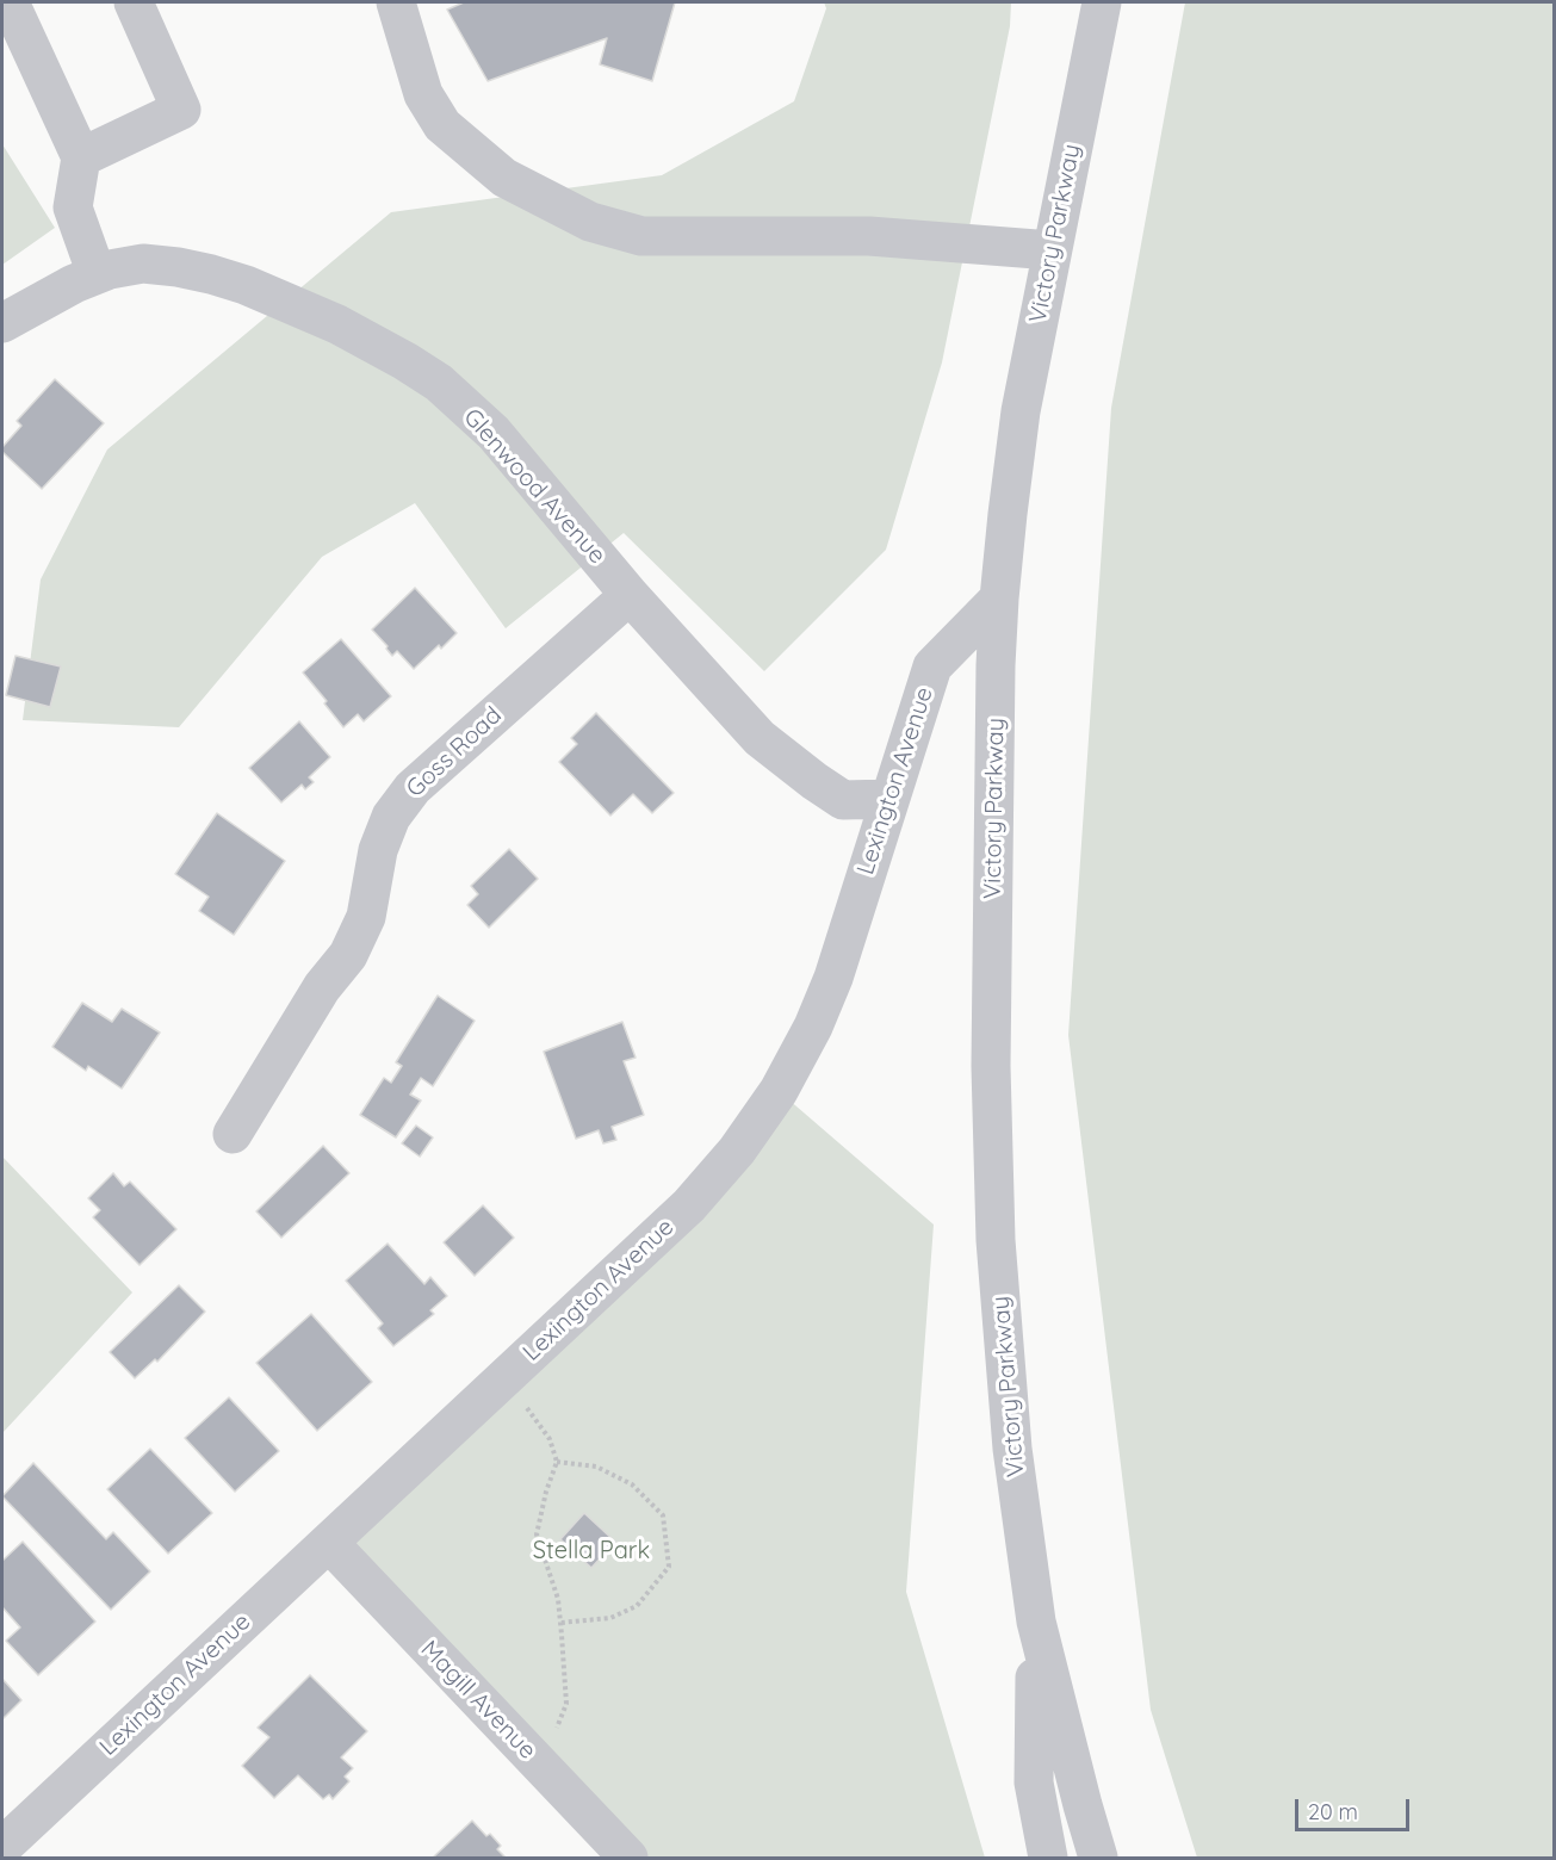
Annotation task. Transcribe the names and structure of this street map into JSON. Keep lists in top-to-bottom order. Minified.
{"streets":{"street":["Victory Parkway","Glenwood Avenue","Goss Road","Lexington Avenue","Magill Avenue"]},"crossings":[["Victory Parkway","Lexington Avenue"],["Glenwood Avenue","Goss Road"],["Glenwood Avenue","Lexington Avenue"],["Lexington Avenue","Magill Avenue"]],"parks":["Stella Park"],"scale_bar":"20 m"}
